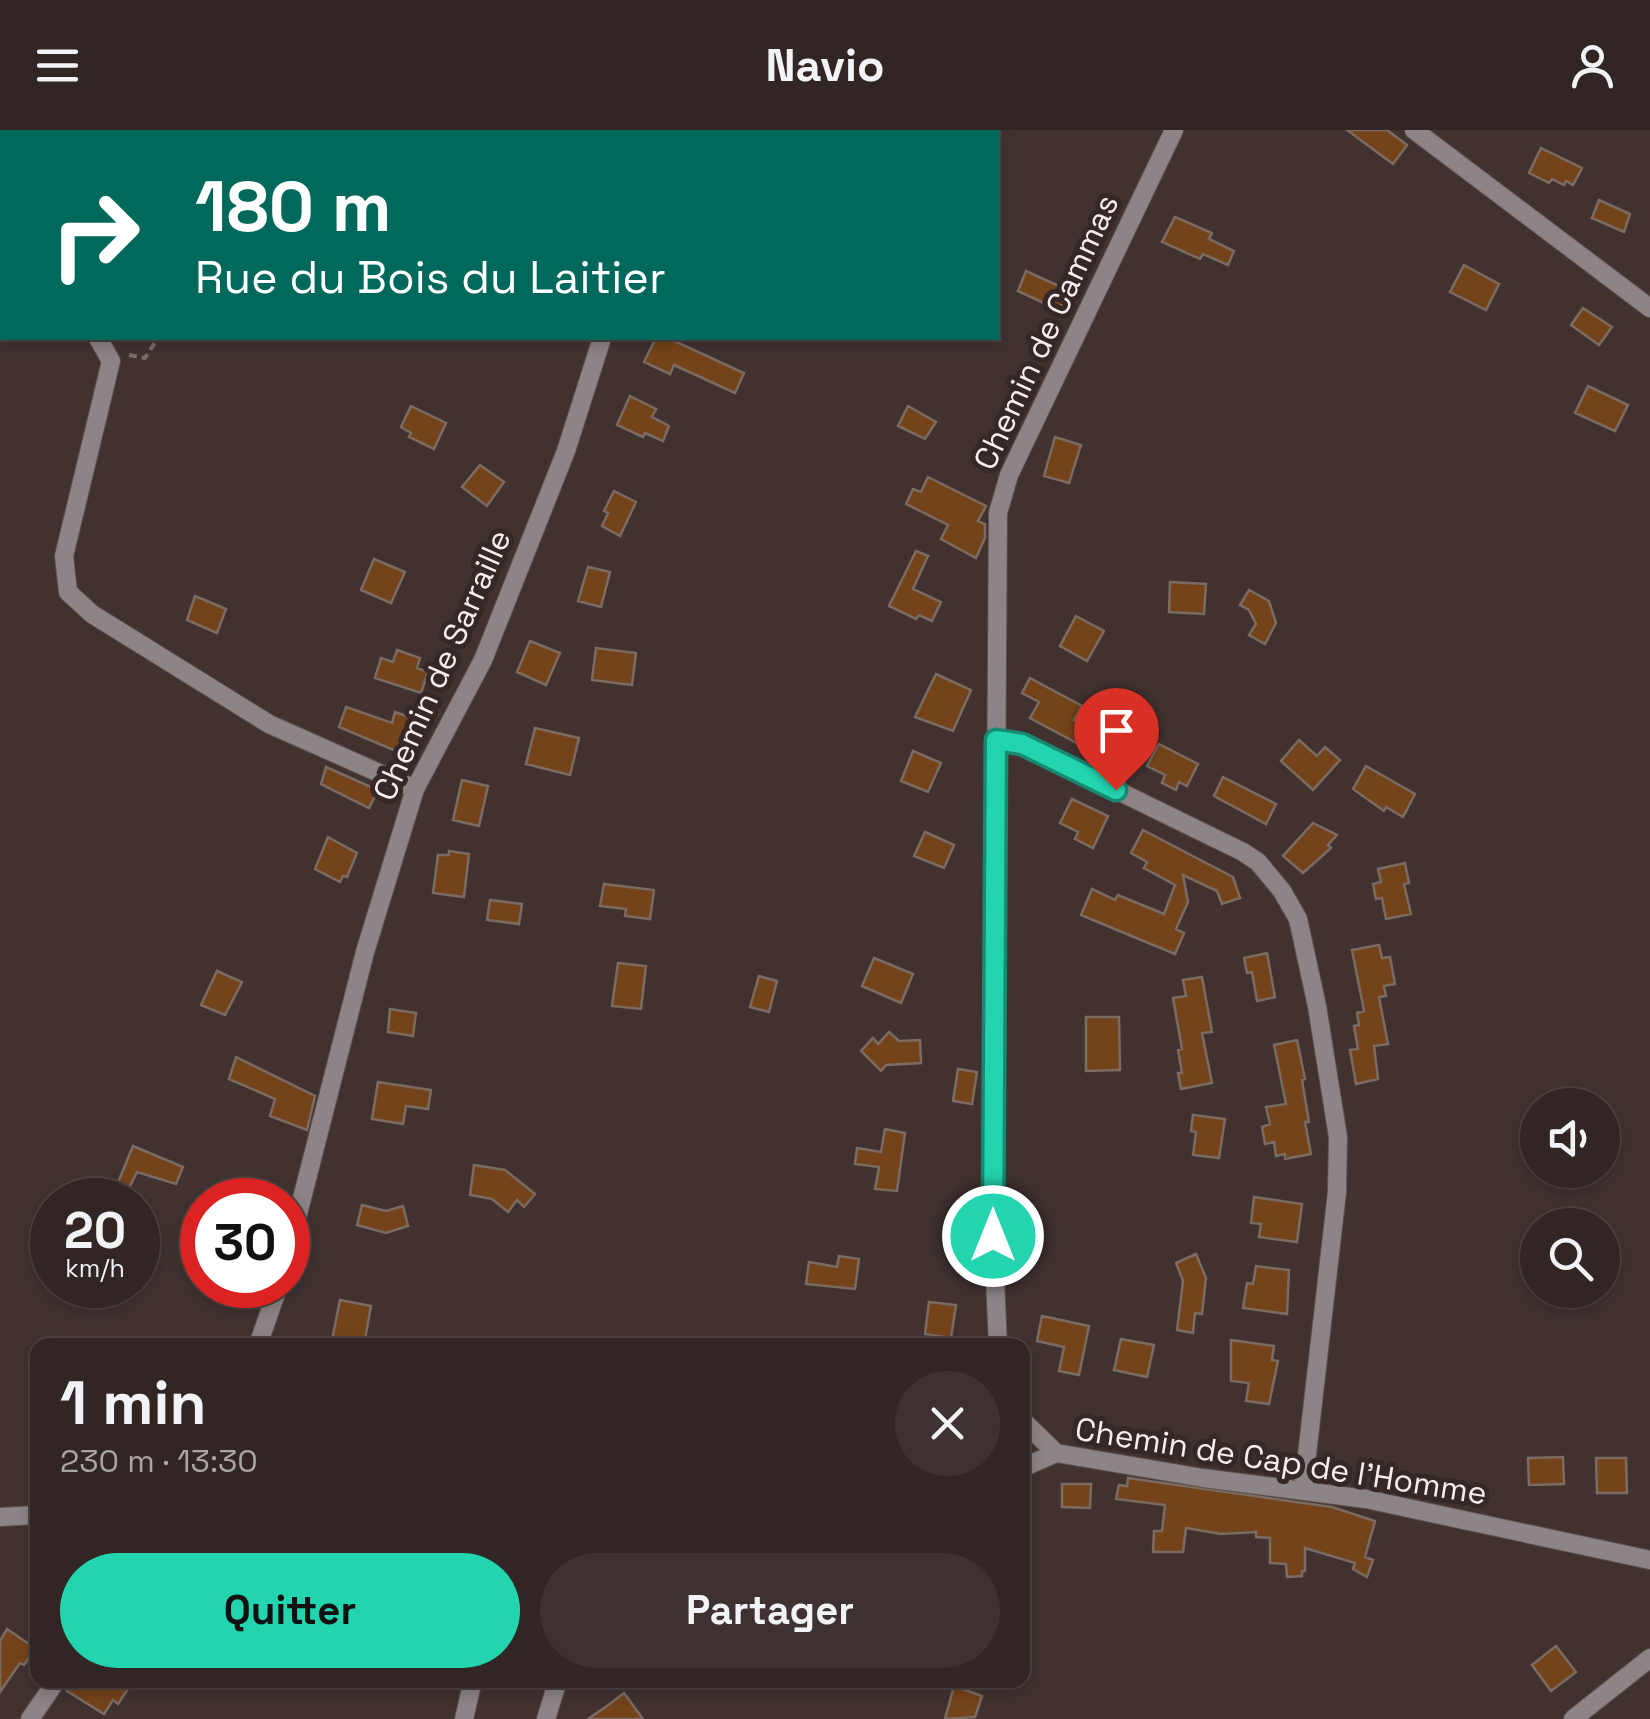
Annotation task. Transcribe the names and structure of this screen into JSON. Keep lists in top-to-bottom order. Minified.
{"streets":{"street":["Chemin de Cammas","Chemin de Sarraille","Chemin de Cap de l'Homme"]},"page":{"header":"Navio","turn":["180 m","Rue du Bois du Laitier"],"speed":"20 km/h","limit":"30","heading":["1 min","230 m · 13:30"],"buttons":["Quitter","Partager"]}}
